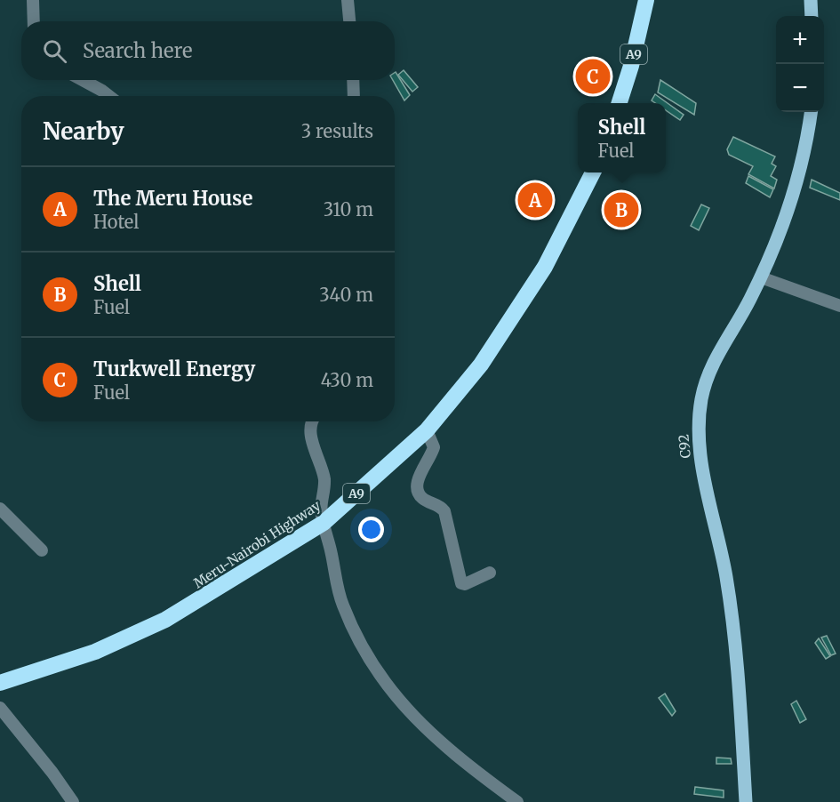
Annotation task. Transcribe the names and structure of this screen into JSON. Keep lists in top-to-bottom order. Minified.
{"streets":{"highway":["A9","Meru-Nairobi Highway"],"main road":["C92"]},"page":{"map_buttons":["+","−"],"search":"Search here","pins":["C","A","B"],"heading":["Nearby","3 results"],"popup":["Shell","Fuel"],"list":[{"mark":"A","name":"The Meru House","note":"Hotel","value":"310 m"},{"mark":"B","name":"Shell","note":"Fuel","value":"340 m"},{"mark":"C","name":"Turkwell Energy","note":"Fuel","value":"430 m"}]}}
